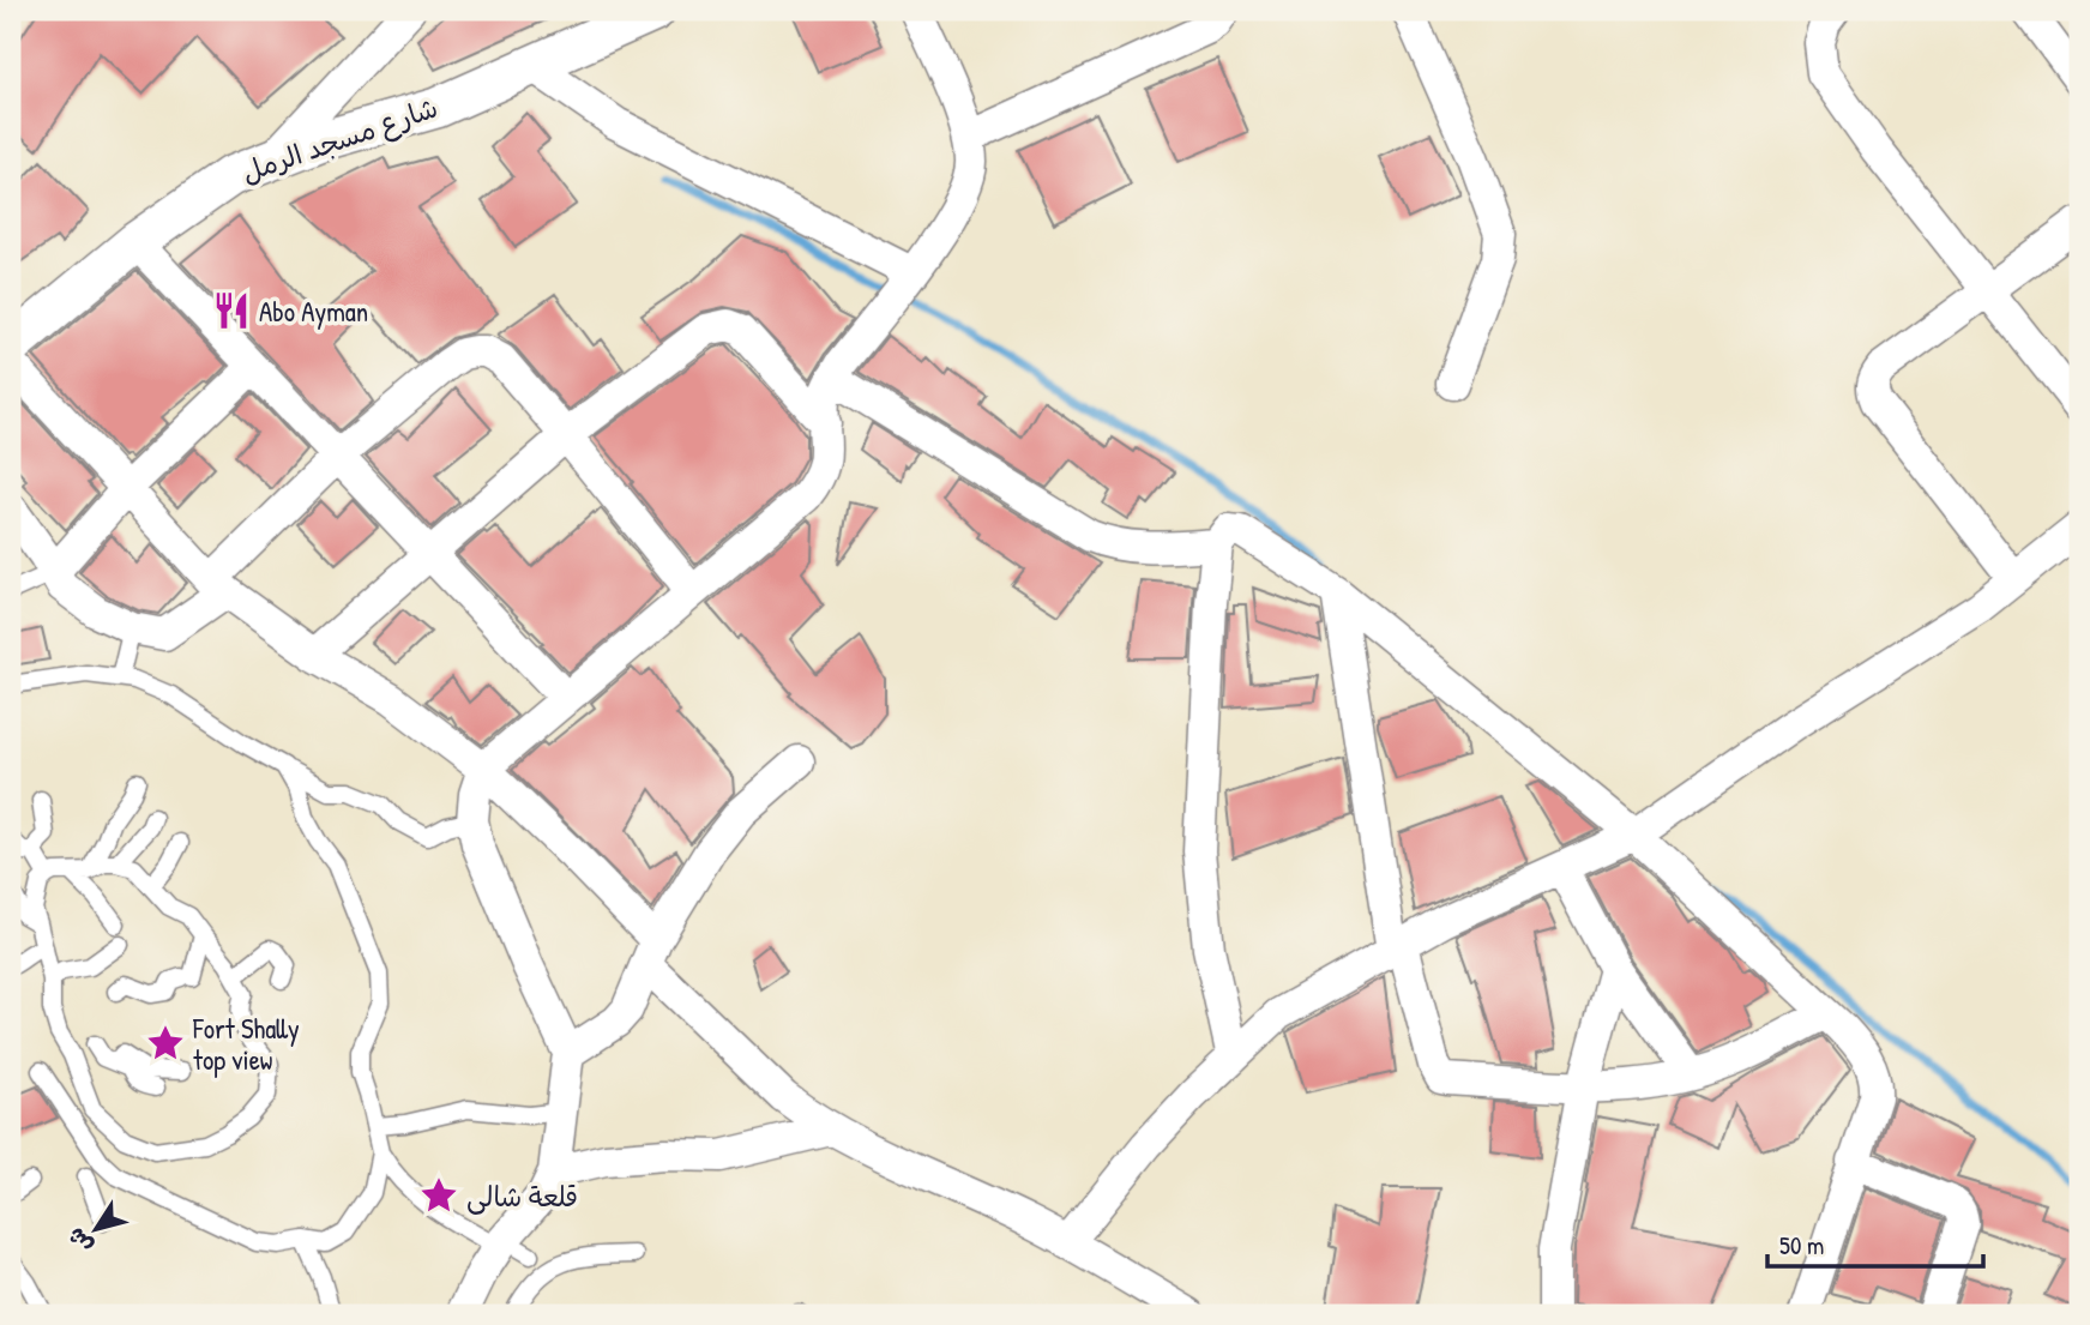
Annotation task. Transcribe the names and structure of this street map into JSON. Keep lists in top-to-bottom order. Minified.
{"streets":{"street":["شارع مسجد الرمل"]},"places":{"restaurant":["Abo Ayman"],"place":["Fort Shally top view","قلعة شالى"]},"scale_bar":"50 m","north":"bottom left"}
